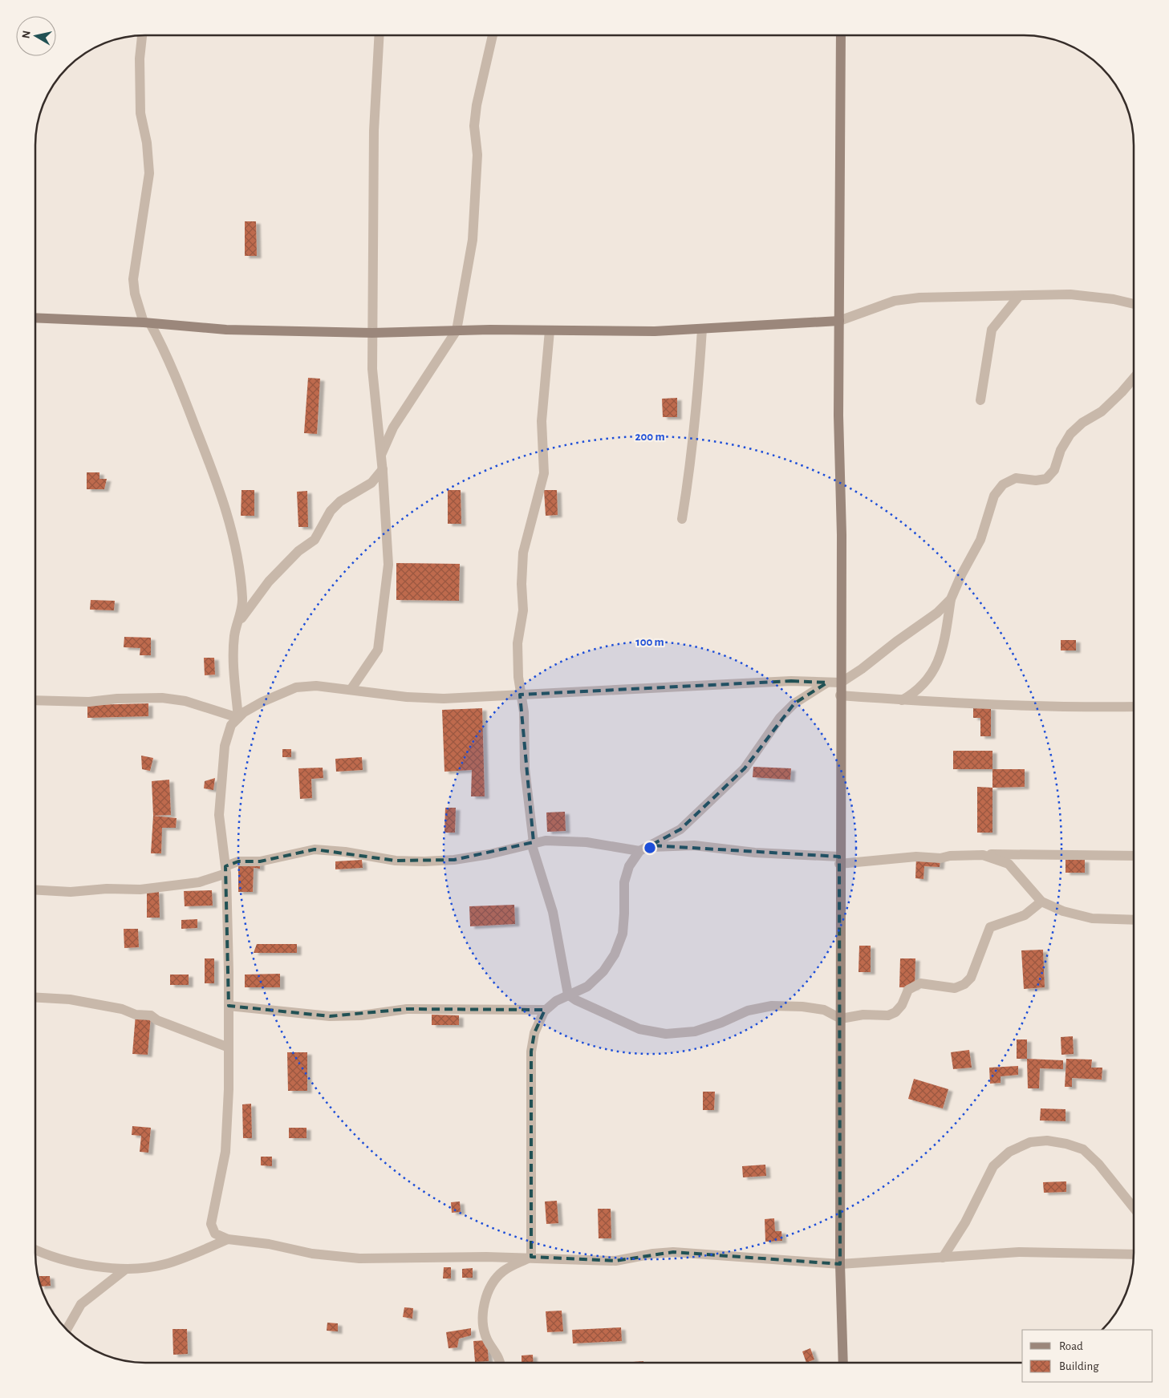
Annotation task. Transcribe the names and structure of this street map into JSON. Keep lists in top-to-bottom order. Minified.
{"legend":["Road","Building"],"north":"left","rings":["200 m","100 m"]}
